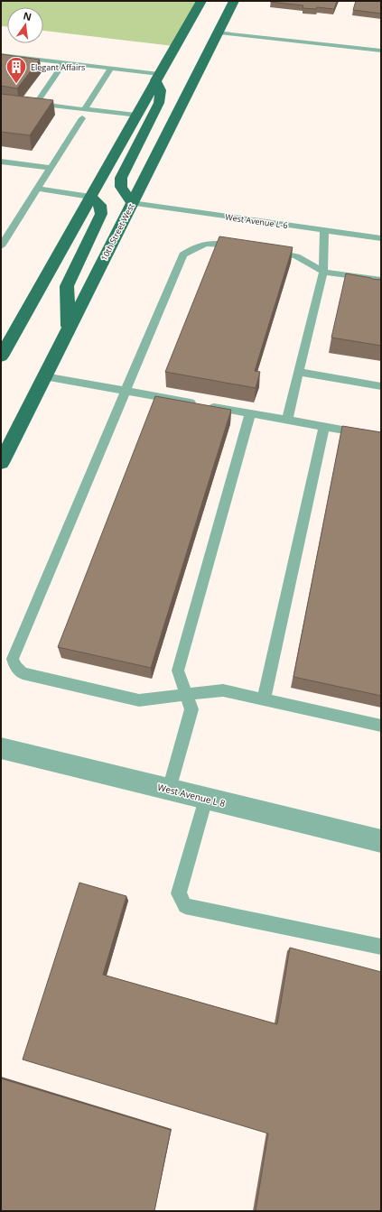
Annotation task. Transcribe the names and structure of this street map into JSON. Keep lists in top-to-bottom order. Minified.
{"streets":{"main road":["10th Street West"],"street":["West Avenue L 8"],"lane":["West Avenue L-6"]},"crossings":[["West Avenue L-6","10th Street West"]],"places":{"building":["Elegant Affairs"]},"north":"top"}
